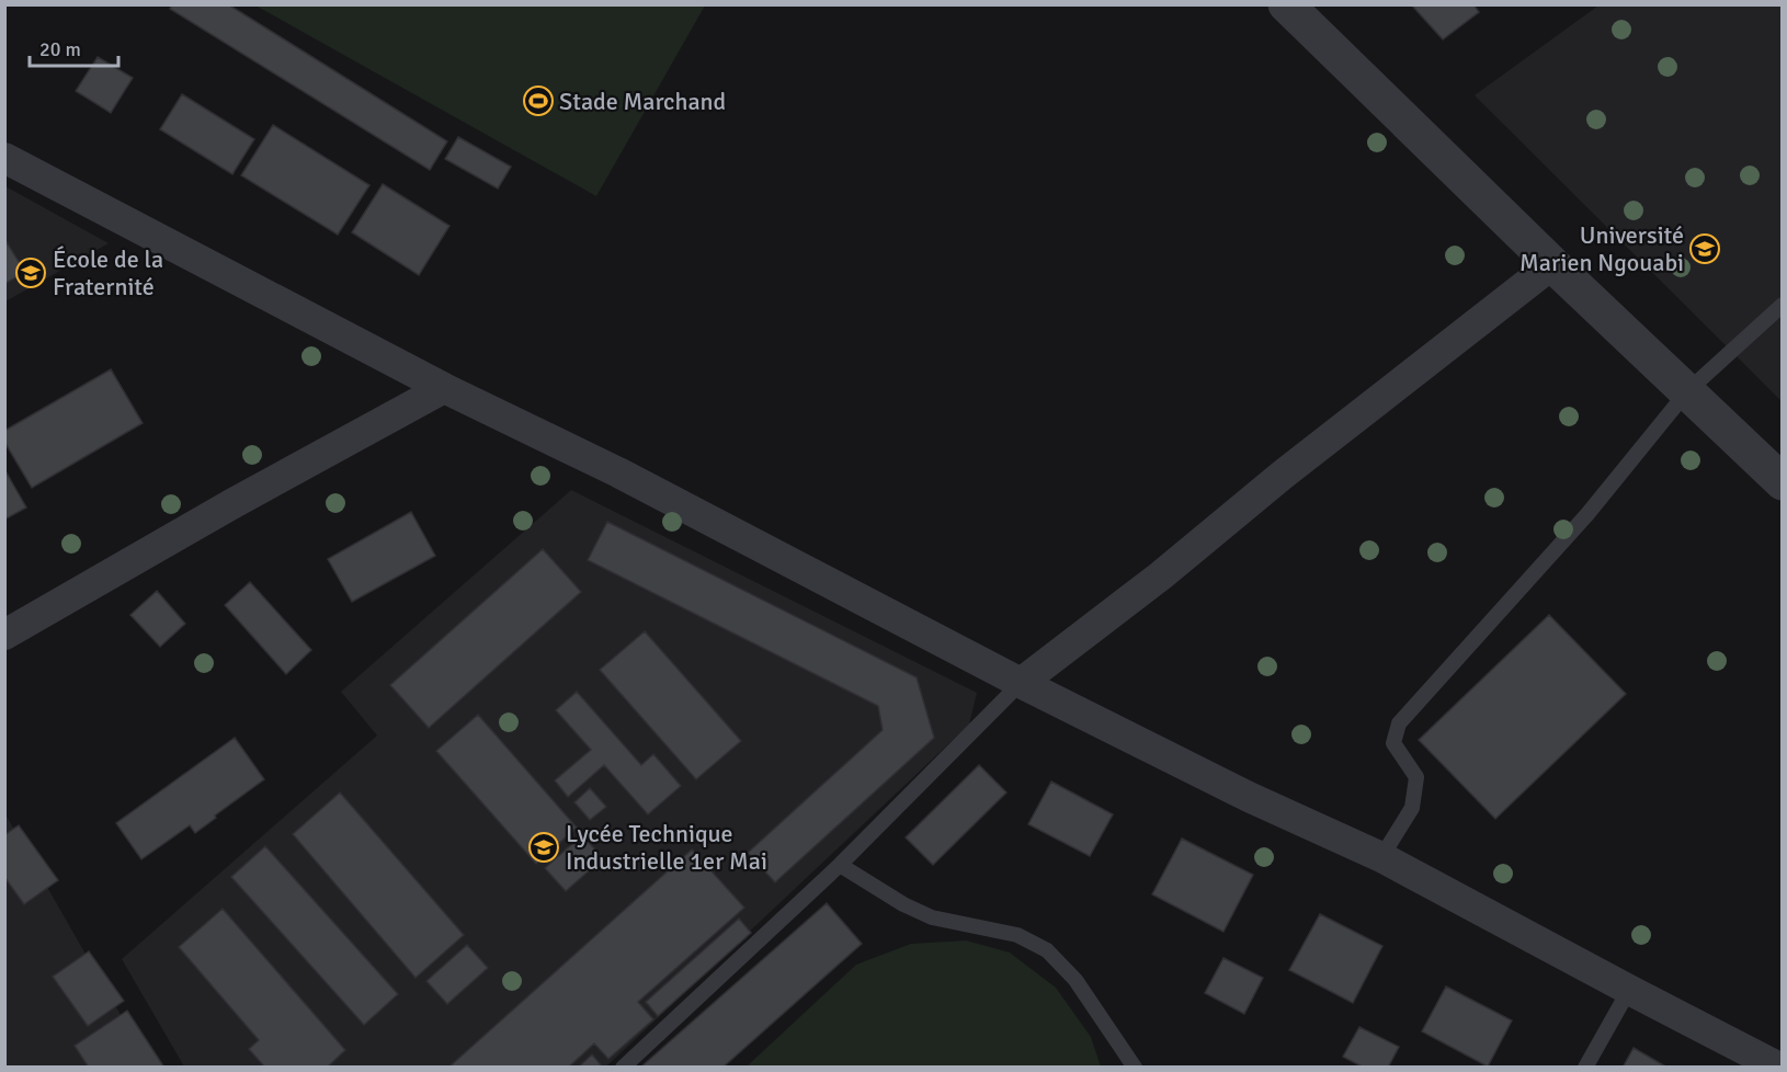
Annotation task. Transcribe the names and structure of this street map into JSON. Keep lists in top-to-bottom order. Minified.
{"places":{"sports":["Stade Marchand"],"school or university":["Université Marien Ngouabi","École de la Fraternité","Lycée Technique Industrielle 1er Mai"]},"scale_bar":"20 m"}
